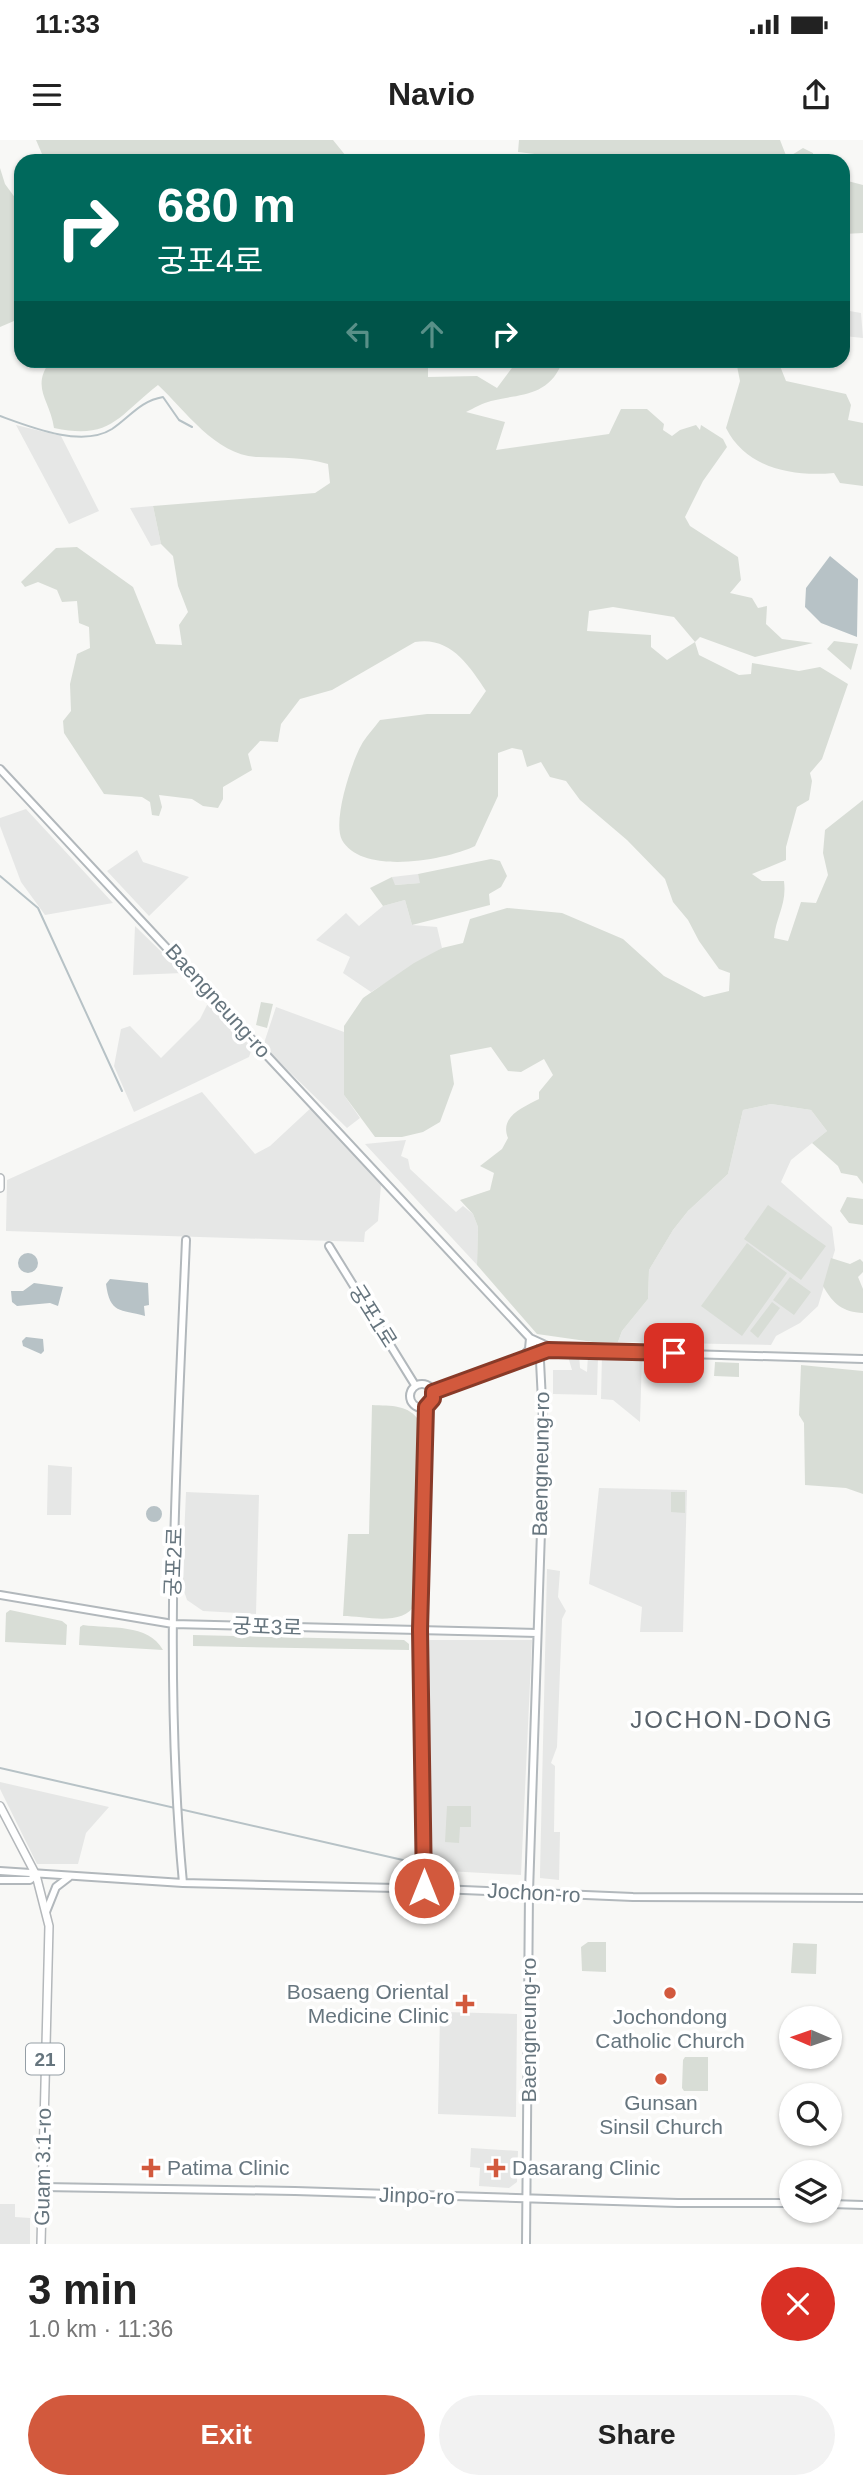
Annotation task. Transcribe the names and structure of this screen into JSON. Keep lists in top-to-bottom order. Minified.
{"streets":{"main road":["21","Guam 3.1-ro"],"street":["Baengneung-ro","궁포1로","궁포2로","궁포3로","Jochon-ro","Jinpo-ro"]},"crossings":[["Baengneung-ro","궁포3로"],["Baengneung-ro","Jochon-ro"],["Baengneung-ro","Jinpo-ro"],["궁포2로","궁포3로"],["궁포2로","Jochon-ro"],["Jochon-ro","Guam 3.1-ro"],["Guam 3.1-ro","Jinpo-ro"]],"districts":["JOCHON-DONG"],"places":{"other":["Jochondong Catholic Church","Gunsan Sinsil Church"],"health":["Bosaeng Oriental Medicine Clinic","Patima Clinic","Dasarang Clinic"]},"north":"left","page":{"status":"11:33","header":"Navio","turn":["680 m","궁포4로"],"heading":["3 min","1.0 km · 11:36"],"buttons":["Exit","Share"]}}
